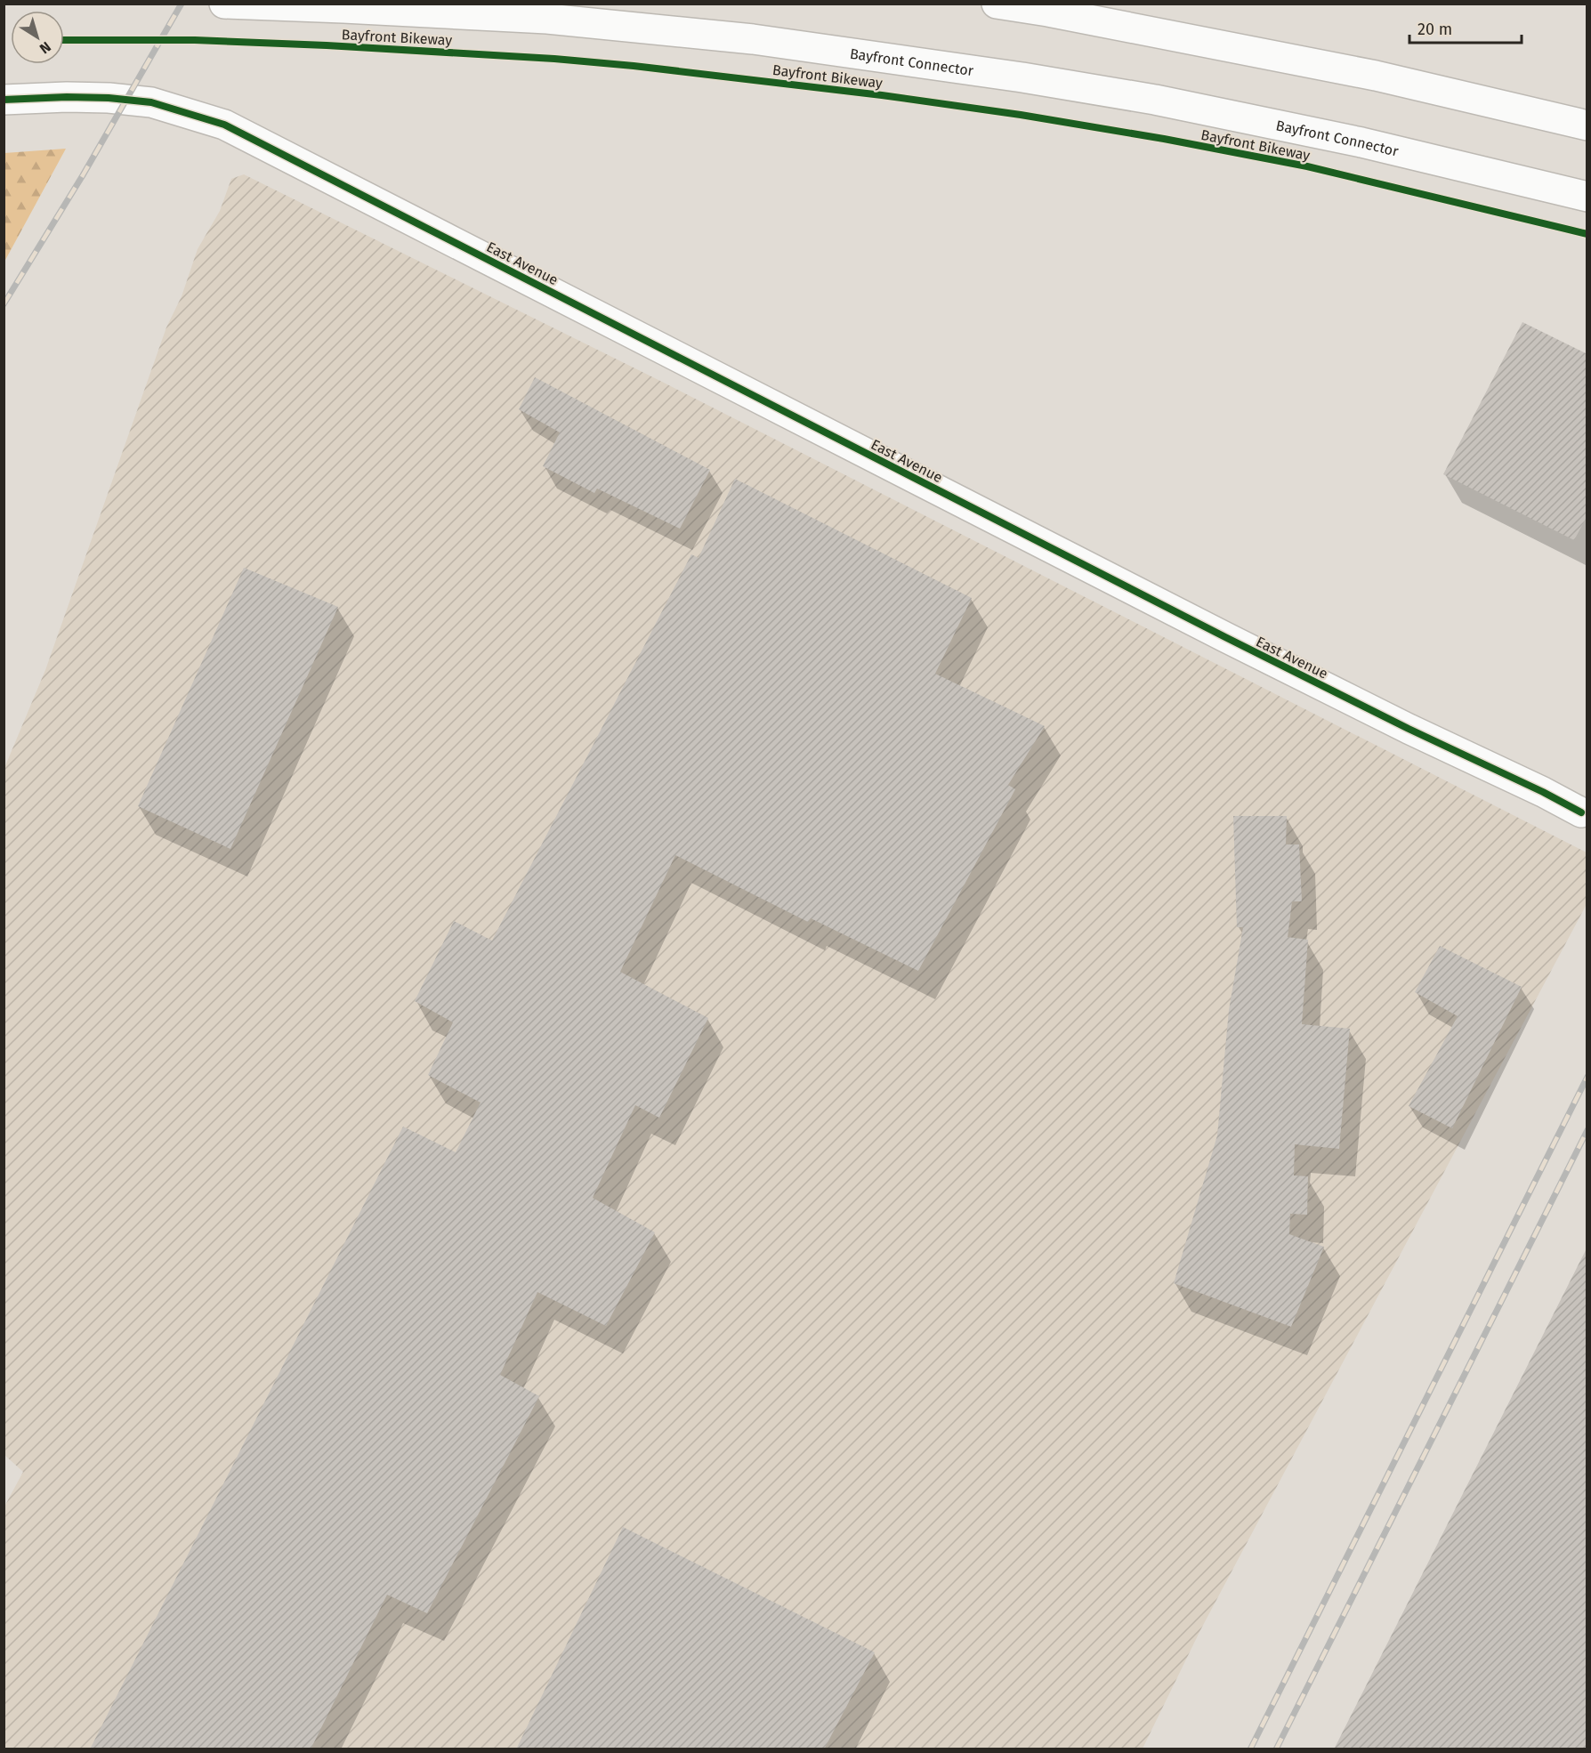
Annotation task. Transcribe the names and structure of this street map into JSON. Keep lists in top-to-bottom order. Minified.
{"streets":{"main road":["Bayfront Connector","East Avenue"],"cycle path":["Bayfront Bikeway"]},"scale_bar":"20 m","north":"bottom right"}
